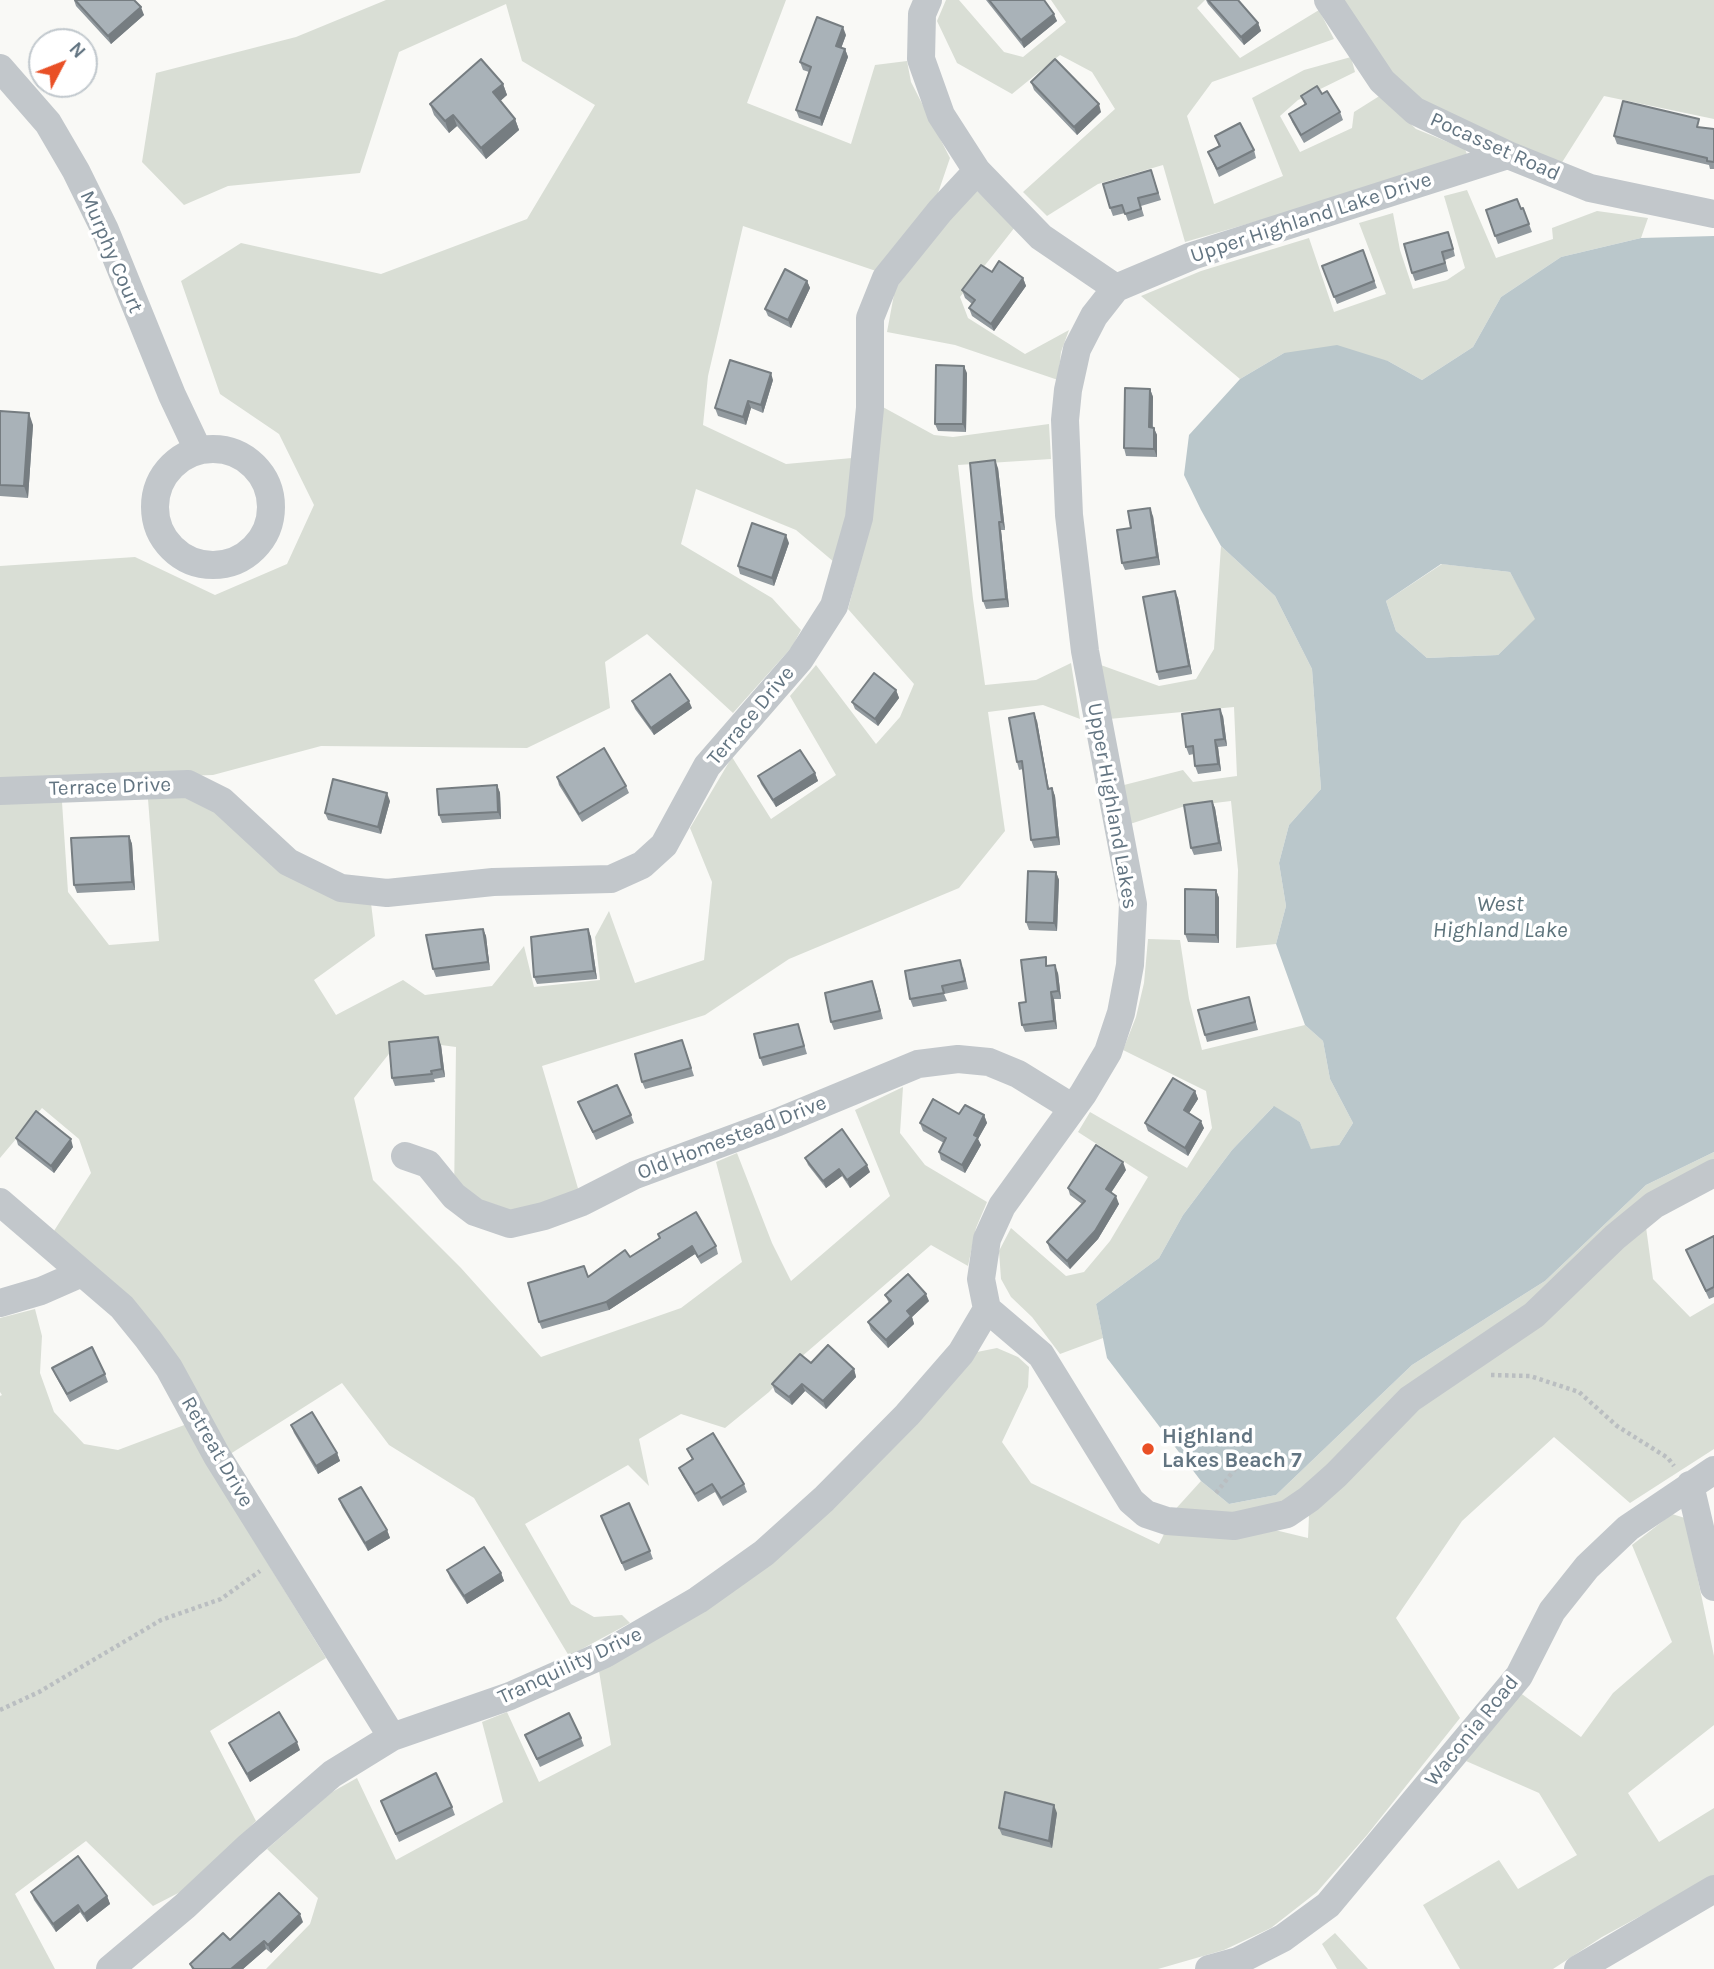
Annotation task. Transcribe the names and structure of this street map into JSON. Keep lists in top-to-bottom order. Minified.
{"streets":{"street":["Pocasset Road","Upper Highland Lake Drive","Murphy Court","Terrace Drive","Upper Highland Lakes","Old Homestead Drive","Retreat Drive","Tranquility Drive","Waconia Road"]},"crossings":[["Pocasset Road","Upper Highland Lake Drive"],["Upper Highland Lake Drive","Upper Highland Lakes"],["Upper Highland Lakes","Old Homestead Drive"],["Upper Highland Lakes","Tranquility Drive"],["Retreat Drive","Tranquility Drive"]],"water":["West Highland Lake"],"places":["Highland Lakes Beach 7"],"north":"top right"}
